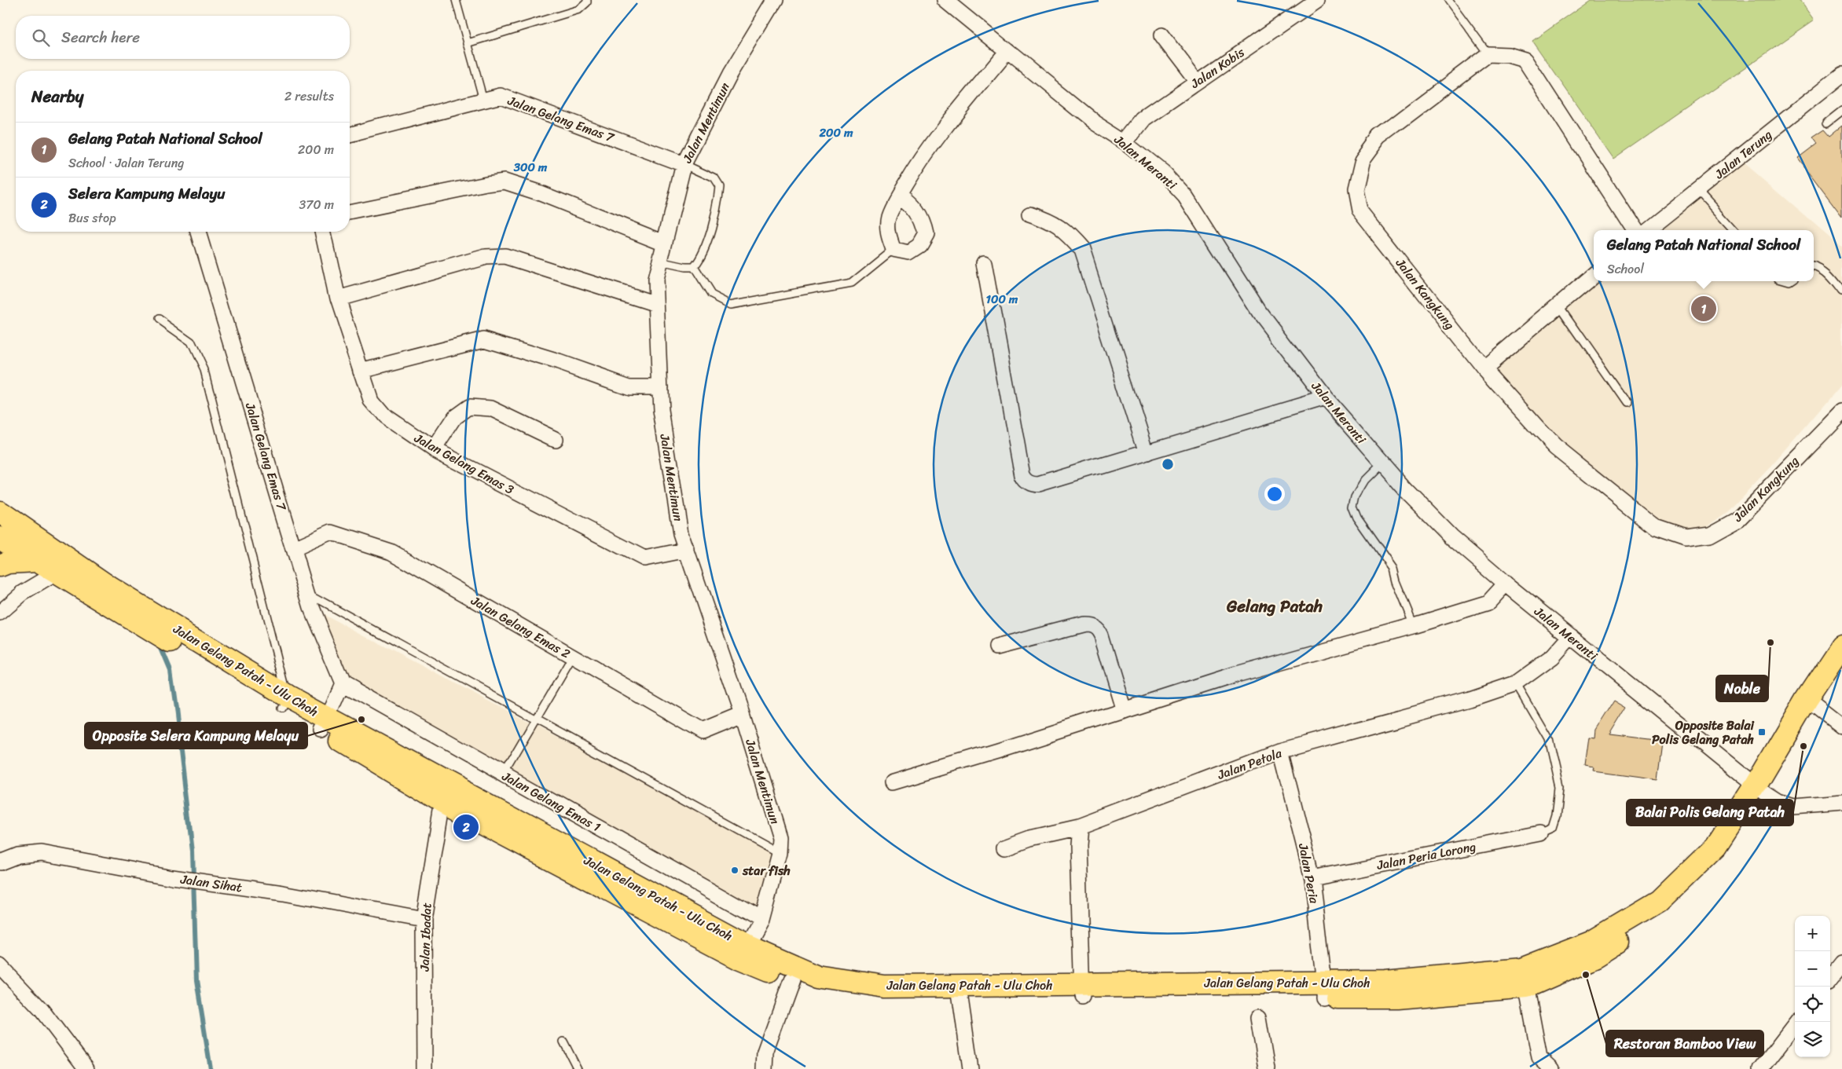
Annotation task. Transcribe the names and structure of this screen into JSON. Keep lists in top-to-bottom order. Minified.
{"streets":{"main road":["Jalan Gelang Patah - Ulu Choh"],"street":["Jalan Kobis","Jalan Gelang Emas 7","Jalan Mentimun","Jalan Terung","Jalan Meranti","Jalan Kangkung","Jalan Gelang Emas 3","Jalan Gelang Emas 2","Jalan Petola","Jalan Gelang Emas 1","Jalan Peria Lorong","Jalan Peria","Jalan Sihat","Jalan Ibadat"]},"crossings":[["Jalan Kobis","Jalan Meranti"],["Jalan Gelang Emas 7","Jalan Mentimun"],["Jalan Gelang Emas 7","Jalan Gelang Emas 2"],["Jalan Gelang Emas 7","Jalan Gelang Emas 1"],["Jalan Mentimun","Jalan Gelang Emas 3"],["Jalan Mentimun","Jalan Gelang Emas 2"],["Jalan Mentimun","Jalan Gelang Patah - Ulu Choh"],["Jalan Mentimun","Jalan Gelang Emas 1"],["Jalan Meranti","Jalan Gelang Patah - Ulu Choh"],["Jalan Meranti","Jalan Petola"],["Jalan Gelang Patah - Ulu Choh","Jalan Peria"],["Jalan Gelang Patah - Ulu Choh","Jalan Ibadat"],["Jalan Petola","Jalan Peria"],["Jalan Peria Lorong","Jalan Peria"],["Jalan Sihat","Jalan Ibadat"]],"districts":["Gelang Patah"],"places":{"other":["Noble","Opposite Selera Kampung Melayu","Balai Polis Gelang Patah","star fish","Restoran Bamboo View"],"transit":["Opposite Balai Polis Gelang Patah"]},"page":{"search":"Search here","heading":["Nearby","2 results"],"list":[{"mark":"1","name":"Gelang Patah National School","note":"School · Jalan Terung","value":"200 m"},{"mark":"2","name":"Selera Kampung Melayu","note":"Bus stop","value":"370 m"}],"popup":["Gelang Patah National School","School"],"pins":["1","2"],"map_buttons":["+","−"]},"rings":["200 m","300 m","100 m"]}
